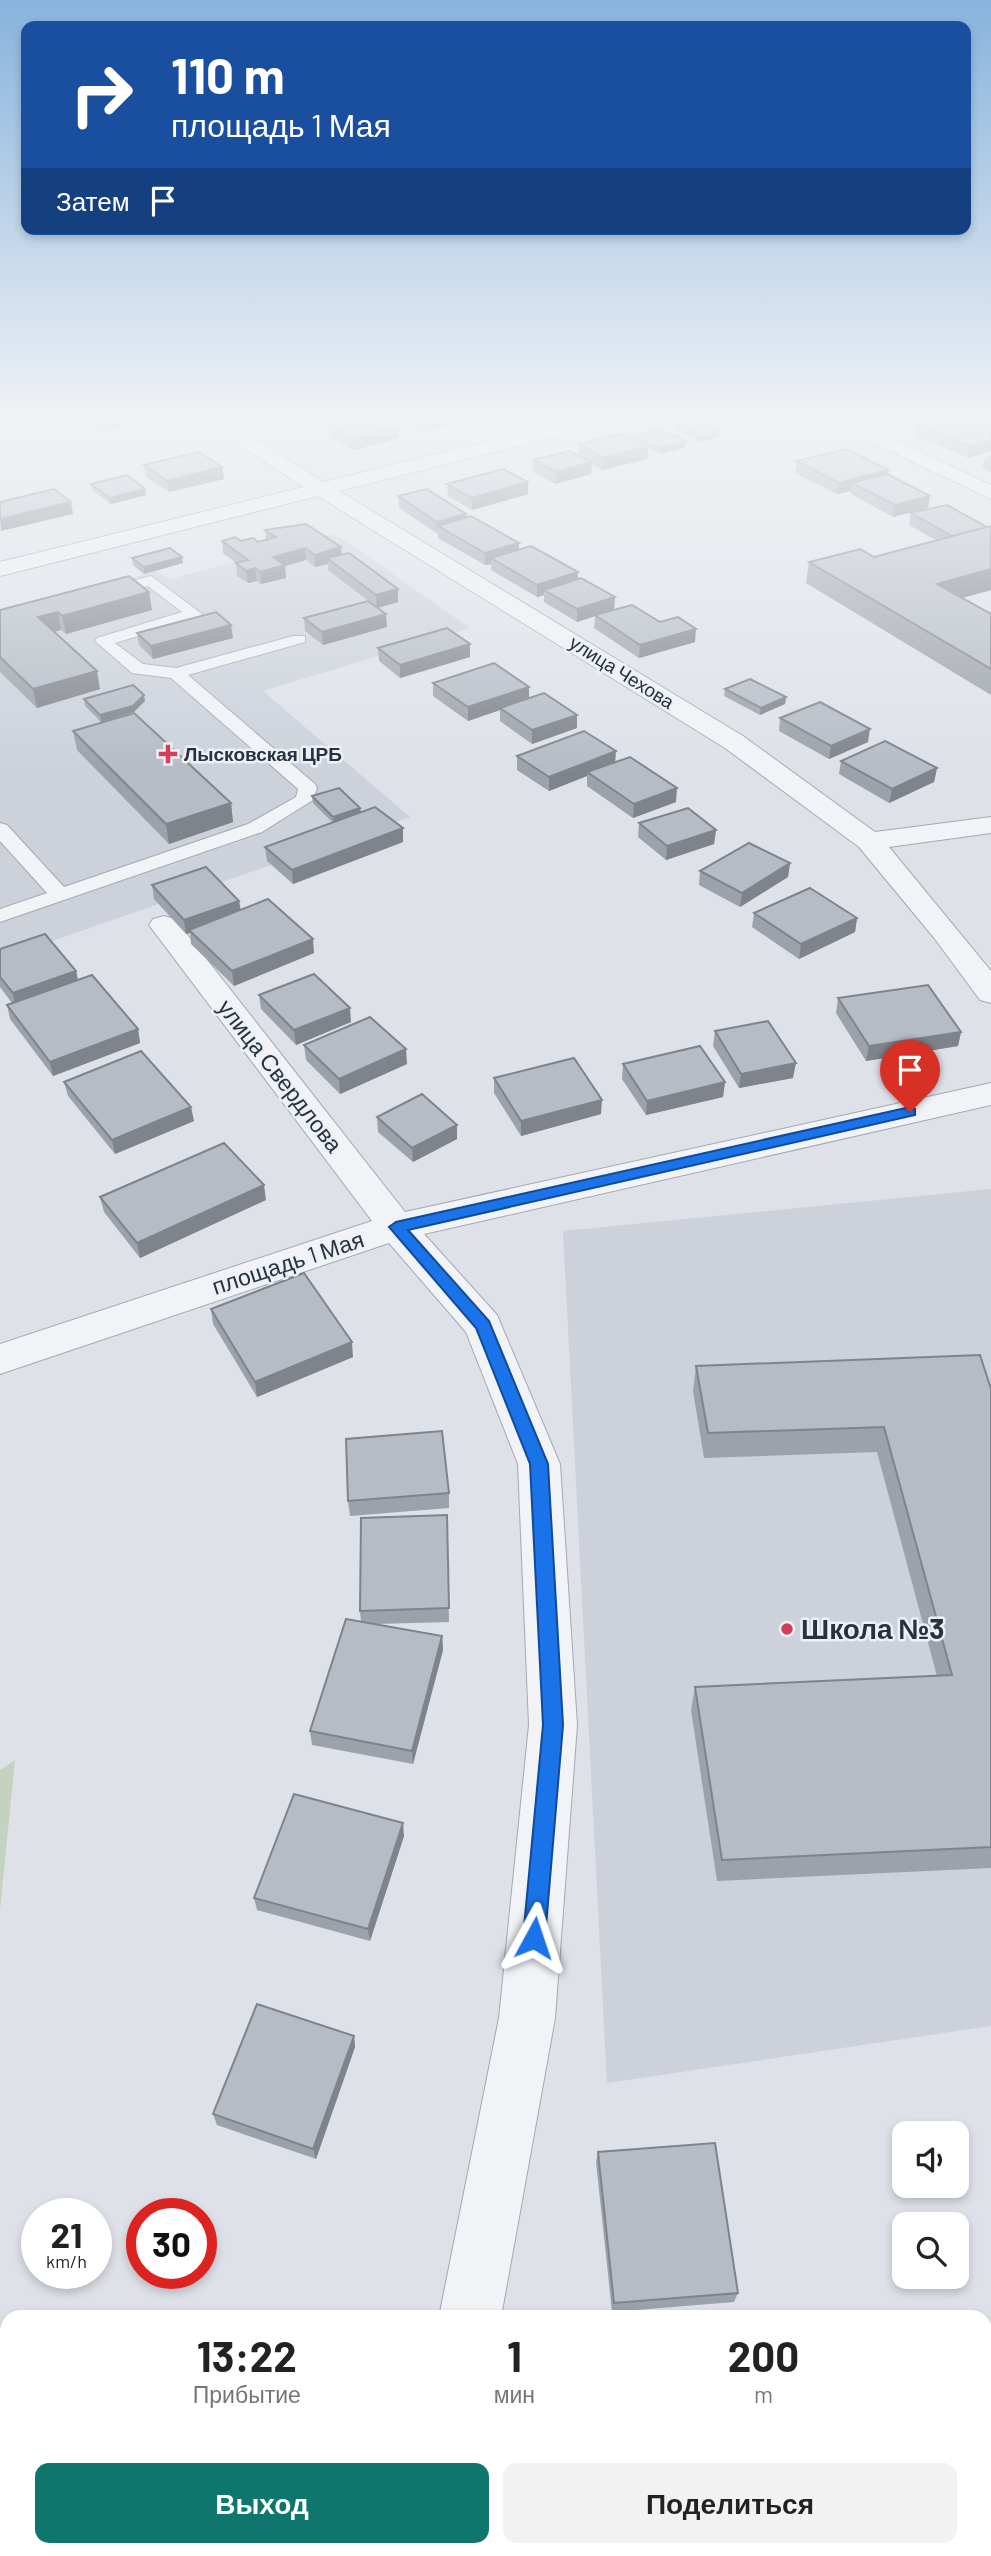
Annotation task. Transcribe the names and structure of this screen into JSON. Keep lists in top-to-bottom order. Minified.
{"streets":{"street":["улица Чехова","улица Свердлова","площадь 1 Мая"]},"crossings":[["улица Свердлова","площадь 1 Мая"]],"places":{"health":["Лысковская ЦРБ"],"other":["Школа №3"]},"page":{"turn":["110 m","площадь 1 Мая"],"then":"Затем","speed":"21 km/h","limit":"30","eta":["13:22","Прибытие","1","мин","200","m"],"buttons":["Выход","Поделиться"]}}
